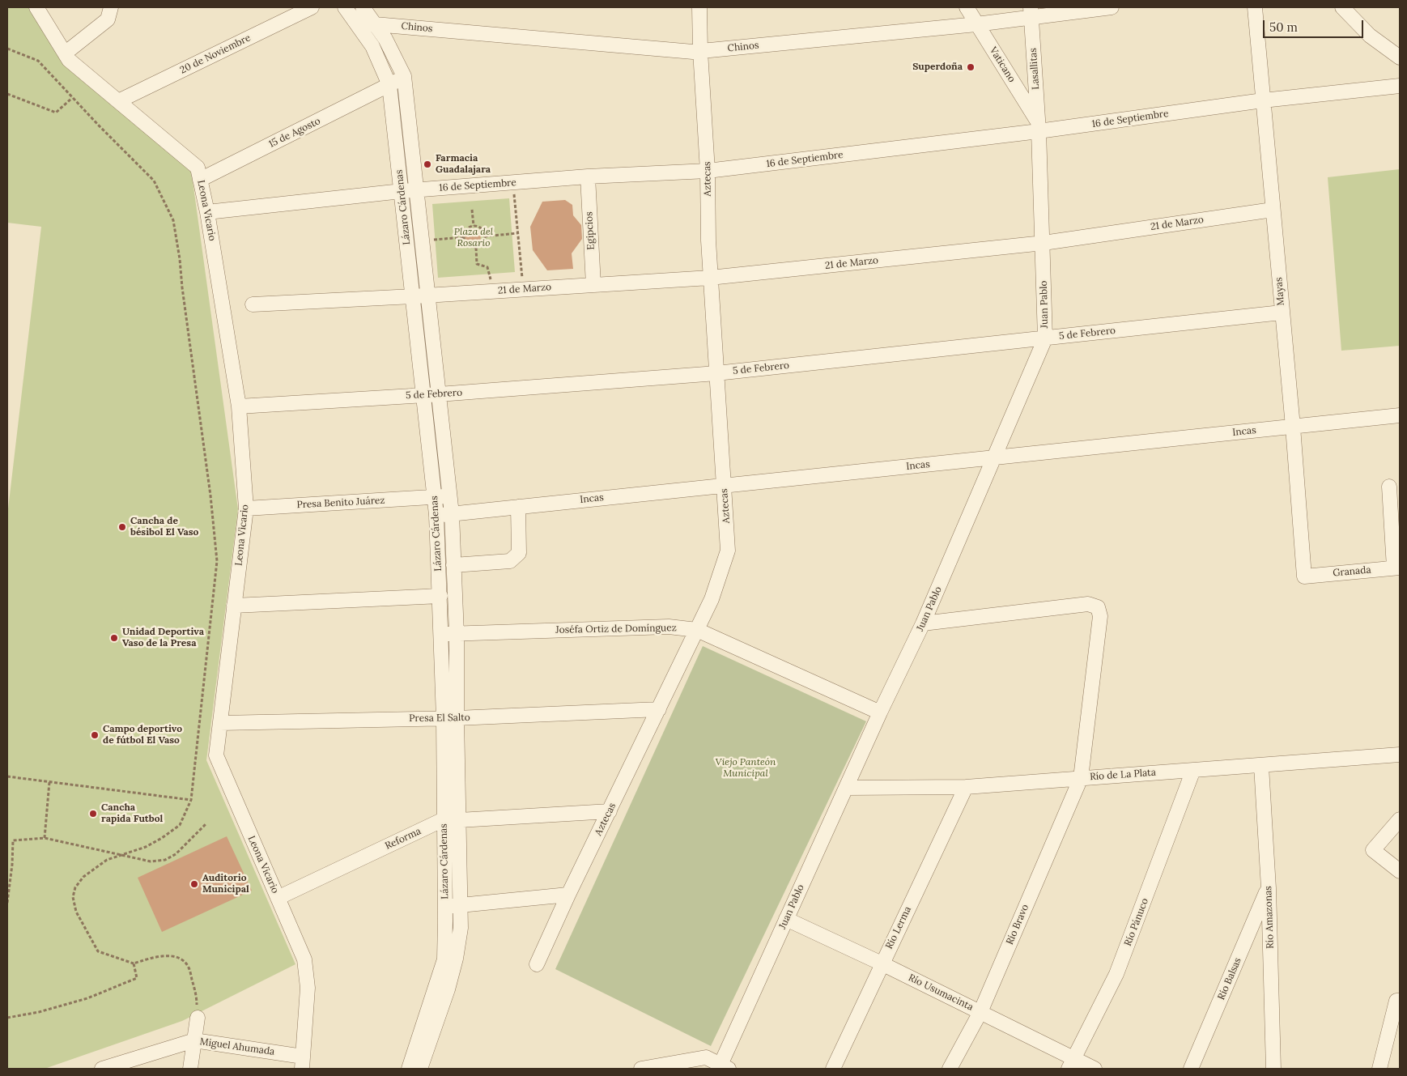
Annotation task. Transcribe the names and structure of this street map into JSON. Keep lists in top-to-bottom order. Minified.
{"streets":{"street":["Chinos","20 de Noviembre","Vaticano","Lasallitas","16 de Septiembre","15 de Agosto","Aztecas","Lázaro Cárdenas","Leona Vicario","21 de Marzo","Egipcios","Mayas","Juan Pablo","5 de Febrero","Incas","Presa Benito Juárez","Granada","Joséfa Ortiz de Domínguez","Presa El Salto","Río de La Plata","Reforma","Río Amazonas","Río Pánuco","Río Bravo","Río Lerma","Río Balsas","Río Usumacinta","Miguel Ahumada"]},"crossings":[["Chinos","Vaticano"],["Chinos","Lasallitas"],["Chinos","Aztecas"],["Chinos","Lázaro Cárdenas"],["20 de Noviembre","Leona Vicario"],["Vaticano","Lasallitas"],["Vaticano","16 de Septiembre"],["Vaticano","Juan Pablo"],["Lasallitas","16 de Septiembre"],["Lasallitas","Juan Pablo"],["16 de Septiembre","Aztecas"],["16 de Septiembre","Lázaro Cárdenas"],["16 de Septiembre","Leona Vicario"],["16 de Septiembre","Egipcios"],["16 de Septiembre","Mayas"],["16 de Septiembre","Juan Pablo"],["15 de Agosto","Lázaro Cárdenas"],["15 de Agosto","Leona Vicario"],["Aztecas","21 de Marzo"],["Aztecas","5 de Febrero"],["Aztecas","Incas"],["Aztecas","Joséfa Ortiz de Domínguez"],["Aztecas","Presa El Salto"],["Aztecas","Reforma"],["Lázaro Cárdenas","21 de Marzo"],["Lázaro Cárdenas","5 de Febrero"],["Lázaro Cárdenas","Incas"],["Lázaro Cárdenas","Presa Benito Juárez"],["Lázaro Cárdenas","Joséfa Ortiz de Domínguez"],["Lázaro Cárdenas","Presa El Salto"],["Lázaro Cárdenas","Reforma"],["Leona Vicario","5 de Febrero"],["Leona Vicario","Presa Benito Juárez"],["Leona Vicario","Presa El Salto"],["Leona Vicario","Reforma"],["Leona Vicario","Miguel Ahumada"],["21 de Marzo","Egipcios"],["21 de Marzo","Mayas"],["21 de Marzo","Juan Pablo"],["Mayas","5 de Febrero"],["Mayas","Incas"],["Mayas","Granada"],["Juan Pablo","5 de Febrero"],["Juan Pablo","Incas"],["Juan Pablo","Joséfa Ortiz de Domínguez"],["Juan Pablo","Río de La Plata"],["Juan Pablo","Río Bravo"],["Juan Pablo","Río Usumacinta"],["Río de La Plata","Río Amazonas"],["Río de La Plata","Río Pánuco"],["Río de La Plata","Río Bravo"],["Río de La Plata","Río Lerma"],["Río Amazonas","Río Balsas"],["Río Pánuco","Río Usumacinta"],["Río Bravo","Río Usumacinta"],["Río Lerma","Río Usumacinta"]],"parks":["Plaza del Rosario","Viejo Panteón Municipal"],"places":["Superdoña","Farmacia Guadalajara","Cancha de bésibol El Vaso","Unidad Deportiva Vaso de la Presa","Campo deportivo de fútbol El Vaso","Cancha rapida Futbol","Auditorio Municipal"],"scale_bar":"50 m"}
